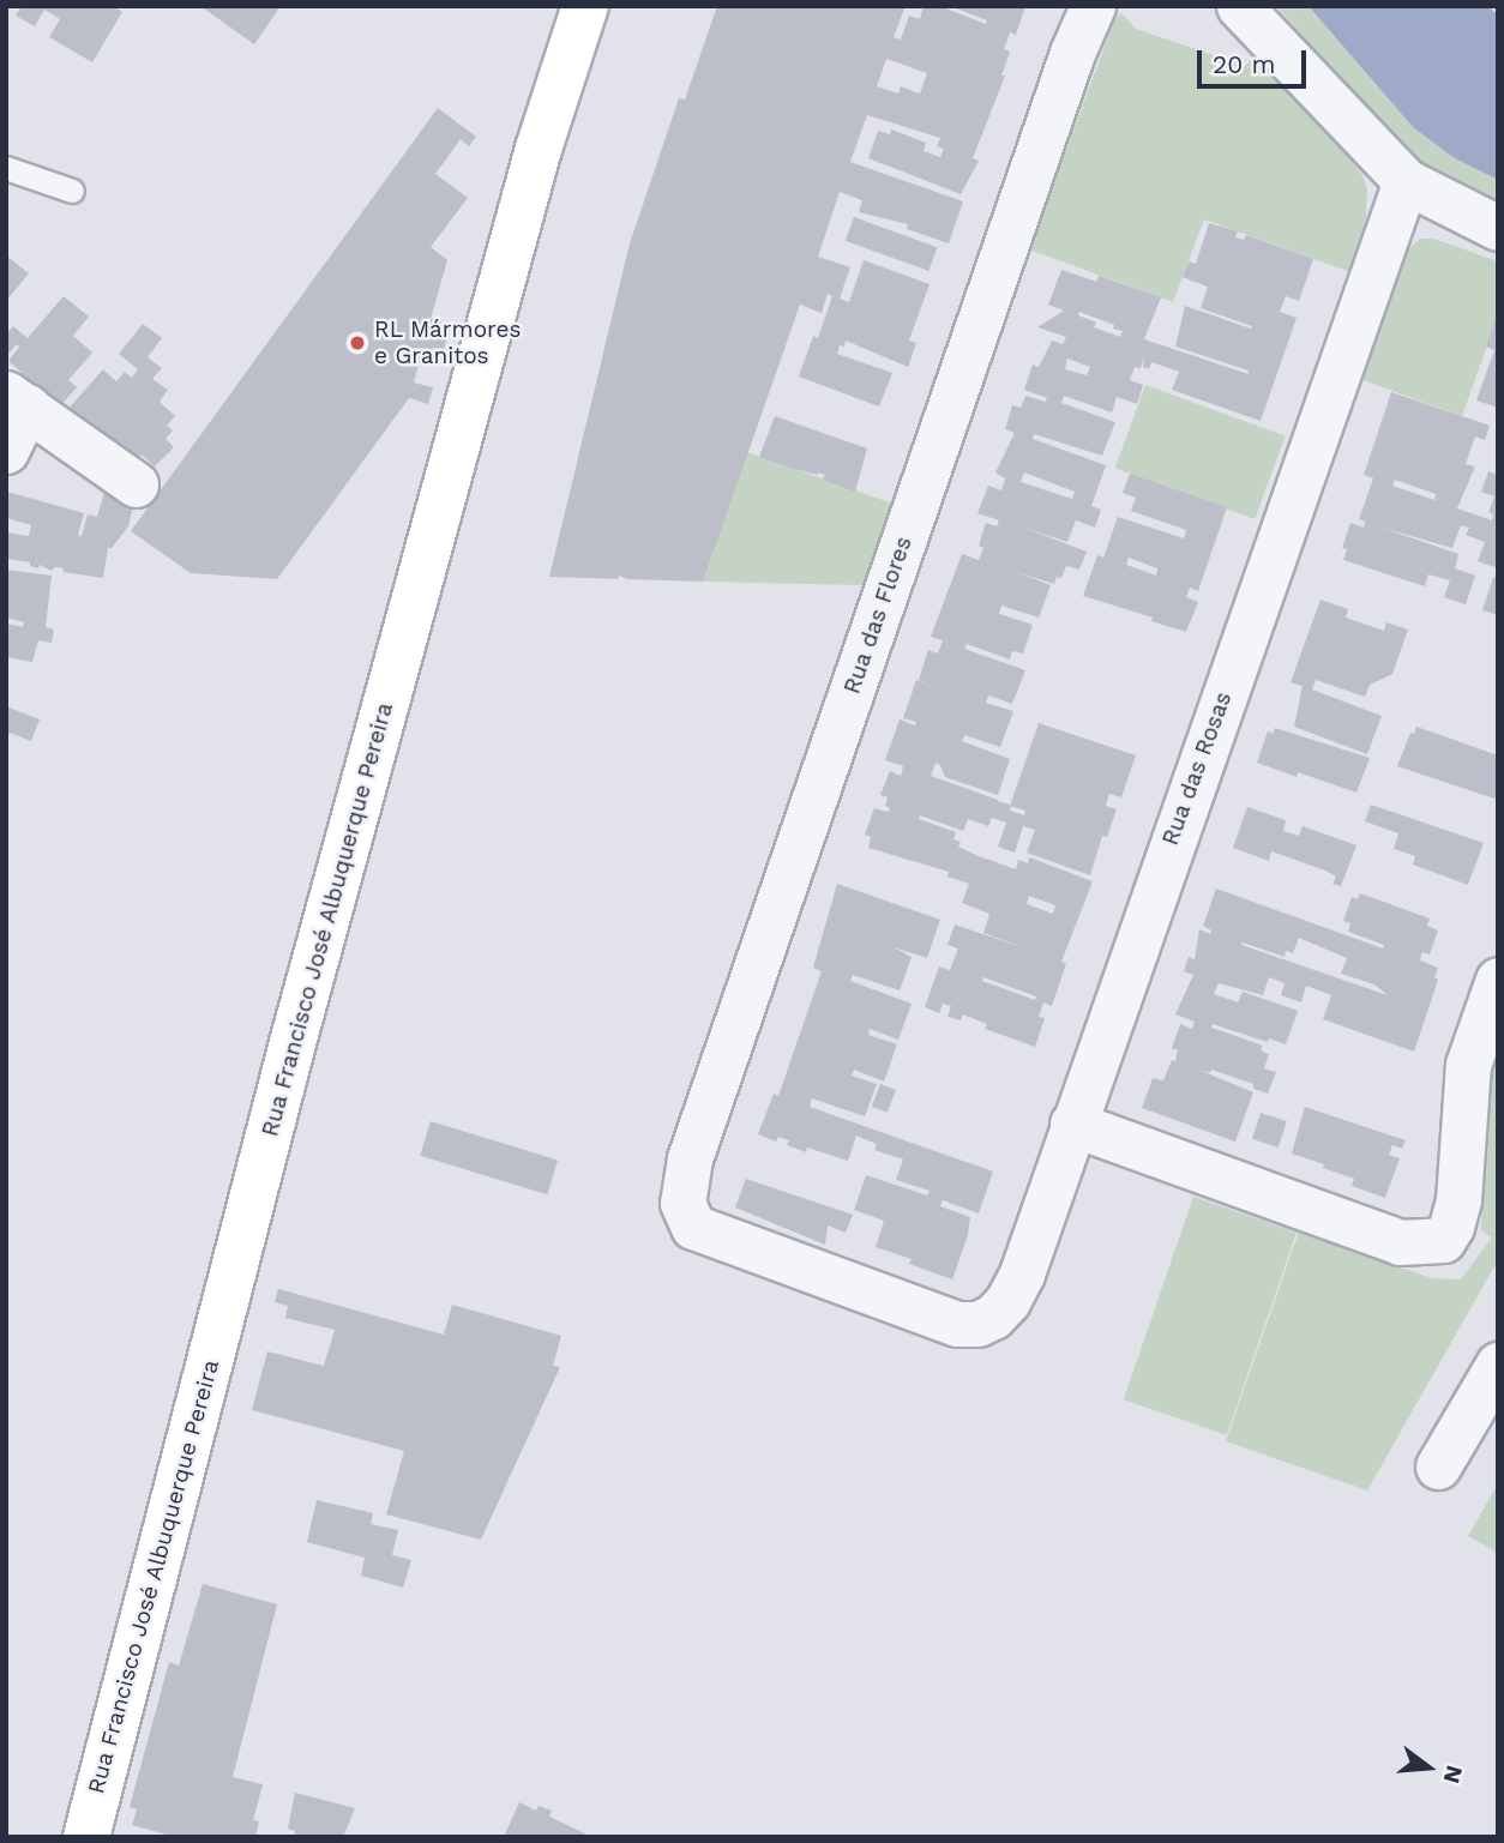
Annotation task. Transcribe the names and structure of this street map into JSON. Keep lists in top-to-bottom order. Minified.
{"streets":{"main road":["Rua Francisco José Albuquerque Pereira"],"street":["Rua das Flores","Rua das Rosas"]},"crossings":[["Rua das Flores","Rua das Rosas"]],"places":["RL Mármores e Granitos"],"scale_bar":"20 m","north":"right"}
